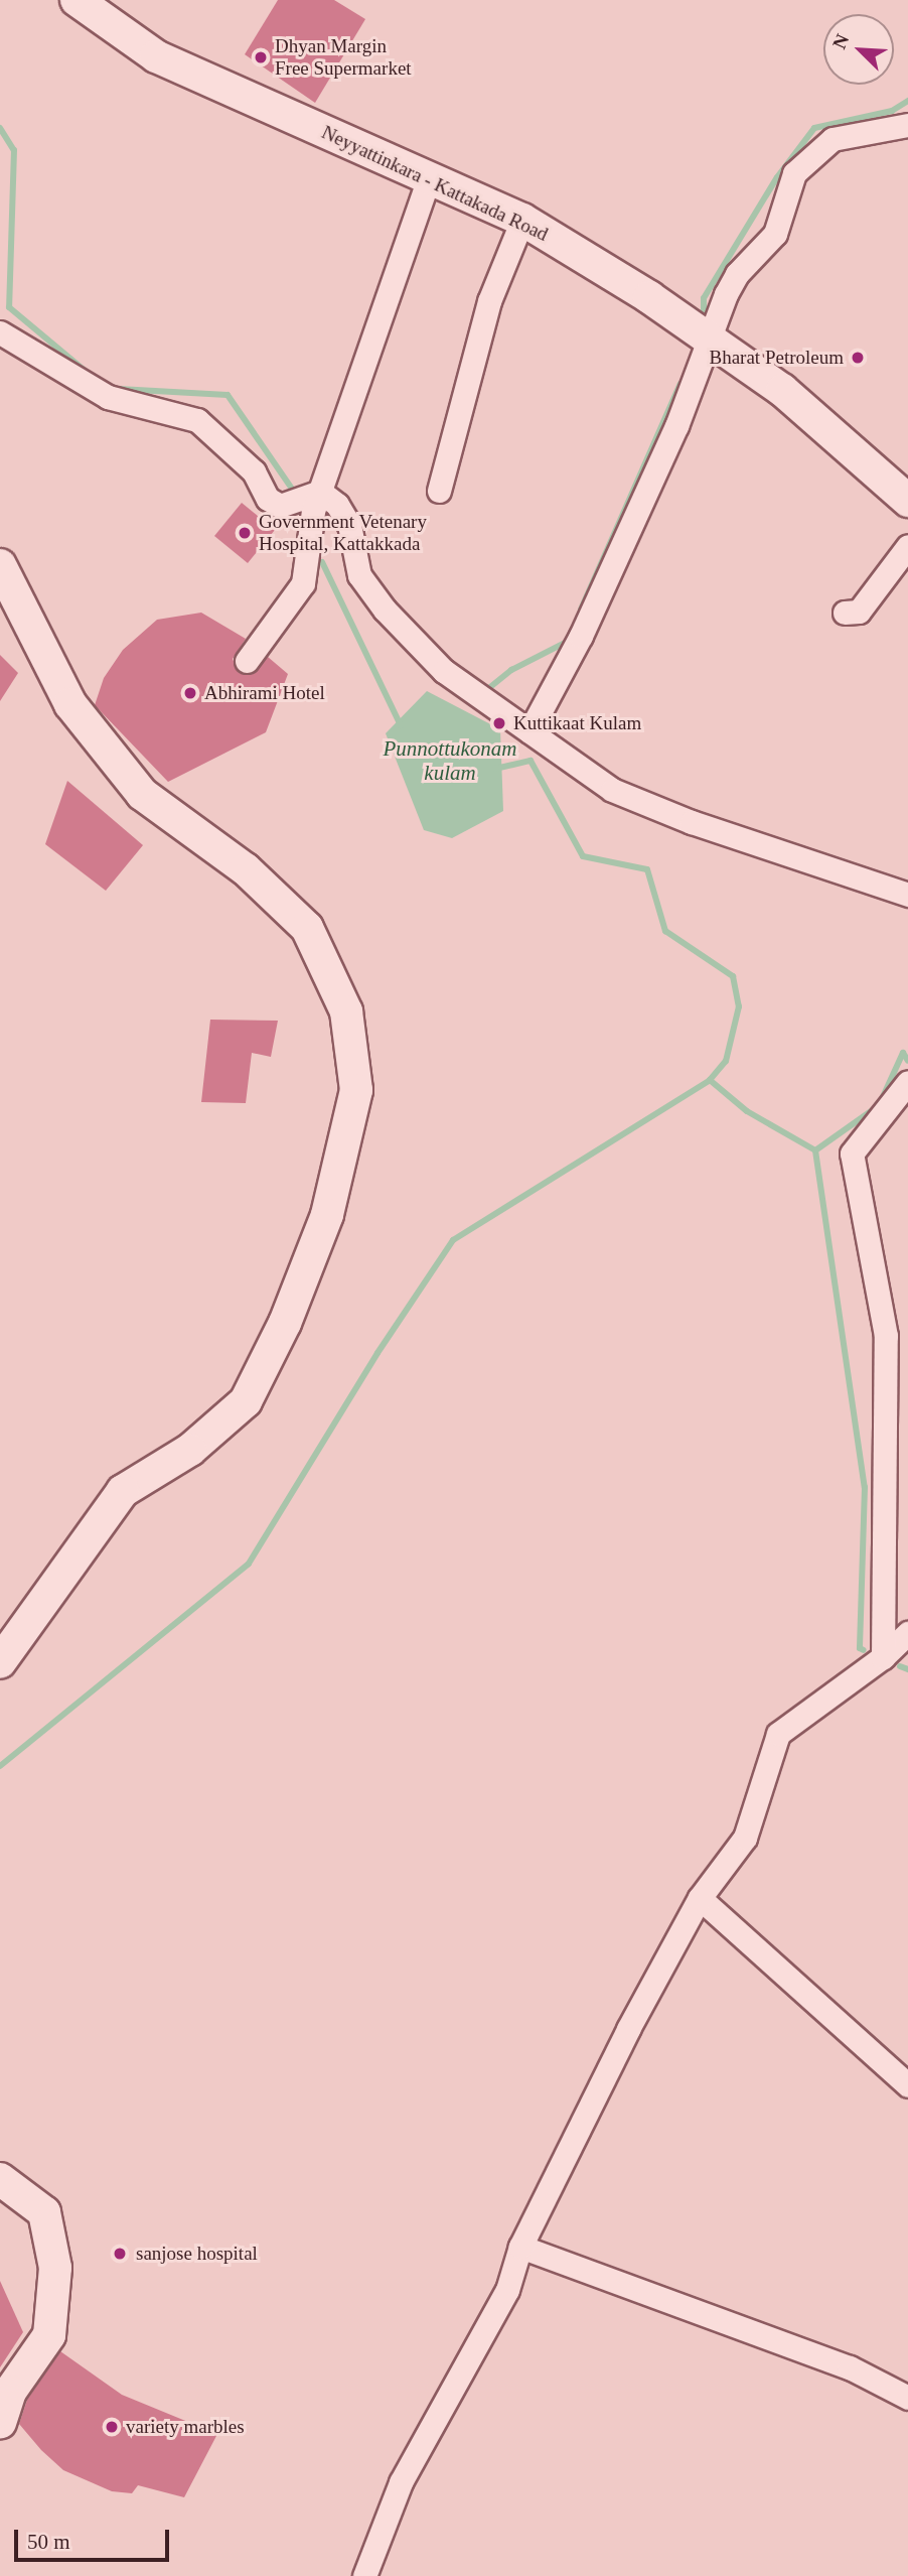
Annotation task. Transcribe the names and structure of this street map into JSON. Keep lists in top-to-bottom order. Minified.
{"streets":{"main road":["Neyyattinkara - Kattakada Road"]},"water":["Punnottukonam kulam"],"places":["Dhyan Margin Free Supermarket","Bharat Petroleum","Government Vetenary Hospital, Kattakkada","Abhirami Hotel","Kuttikaat Kulam","sanjose hospital","variety marbles"],"scale_bar":"50 m","north":"top left"}
